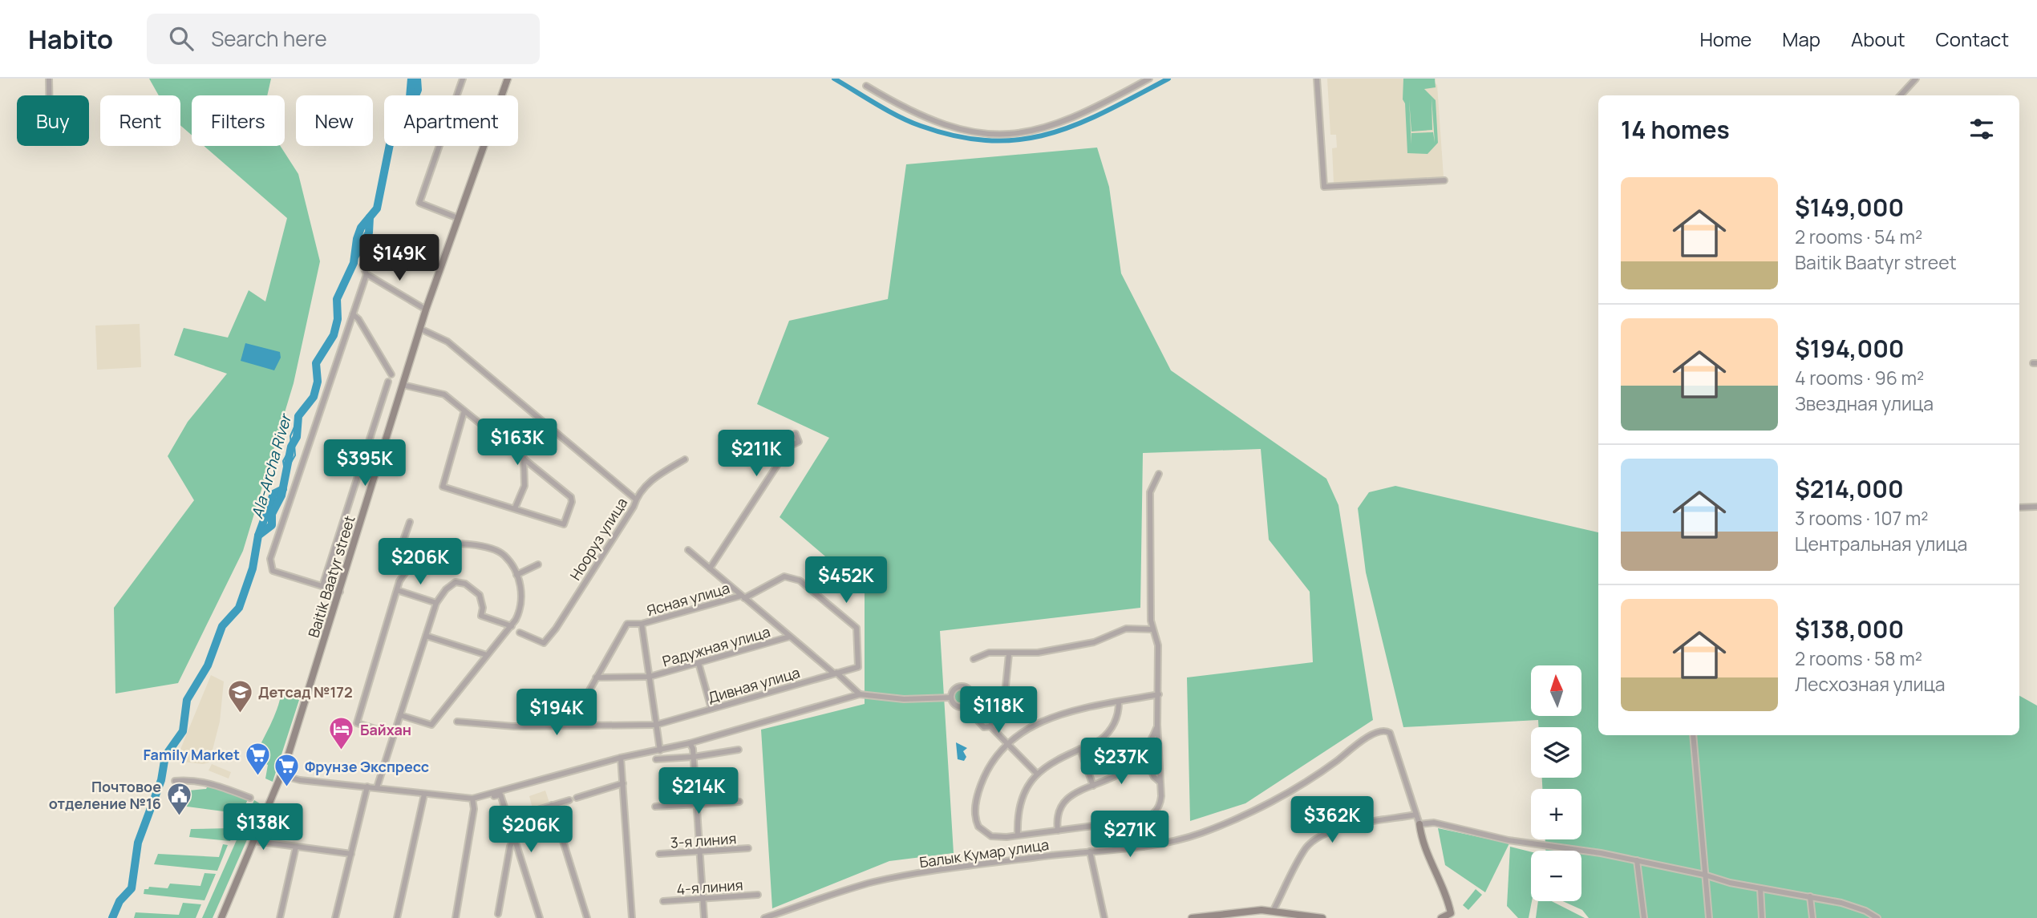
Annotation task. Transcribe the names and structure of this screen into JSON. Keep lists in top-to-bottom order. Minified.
{"streets":{"main road":["Baitik Baatyr street"],"street":["Нооруз улица","Ясная улица","Радужная улица","Дивная улица","3-я линия","Балык Кумар улица","4-я линия"]},"crossings":[["Ясная улица","Радужная улица"],["Ясная улица","Дивная улица"]],"water":["Ala-Archa River"],"places":{"school or university":["Детсад №172"],"hotel":["Байхан"],"supermarket":["Family Market","Фрунзе Экспресс"],"public building":["Почтовое отделение №16"]},"north":"top","page":{"header":"Habito","search":"Search here","nav":["Home","Map","About","Contact"],"chip":["Buy","Rent","Filters","New","Apartment"],"heading":"14 homes","list":[{"name":"$149,000","note":"2 rooms · 54 m² · Baitik Baatyr street"},{"name":"$194,000","note":"4 rooms · 96 m² · Звездная улица"},{"name":"$214,000","note":"3 rooms · 107 m² · Центральная улица"},{"name":"$138,000","note":"2 rooms · 58 m² · Лесхозная улица"}],"price":["$149K","$163K","$211K","$395K","$206K","$452K","$118K","$194K","$237K","$214K","$362K","$138K","$206K","$271K"],"map_buttons":["+","−"]}}
